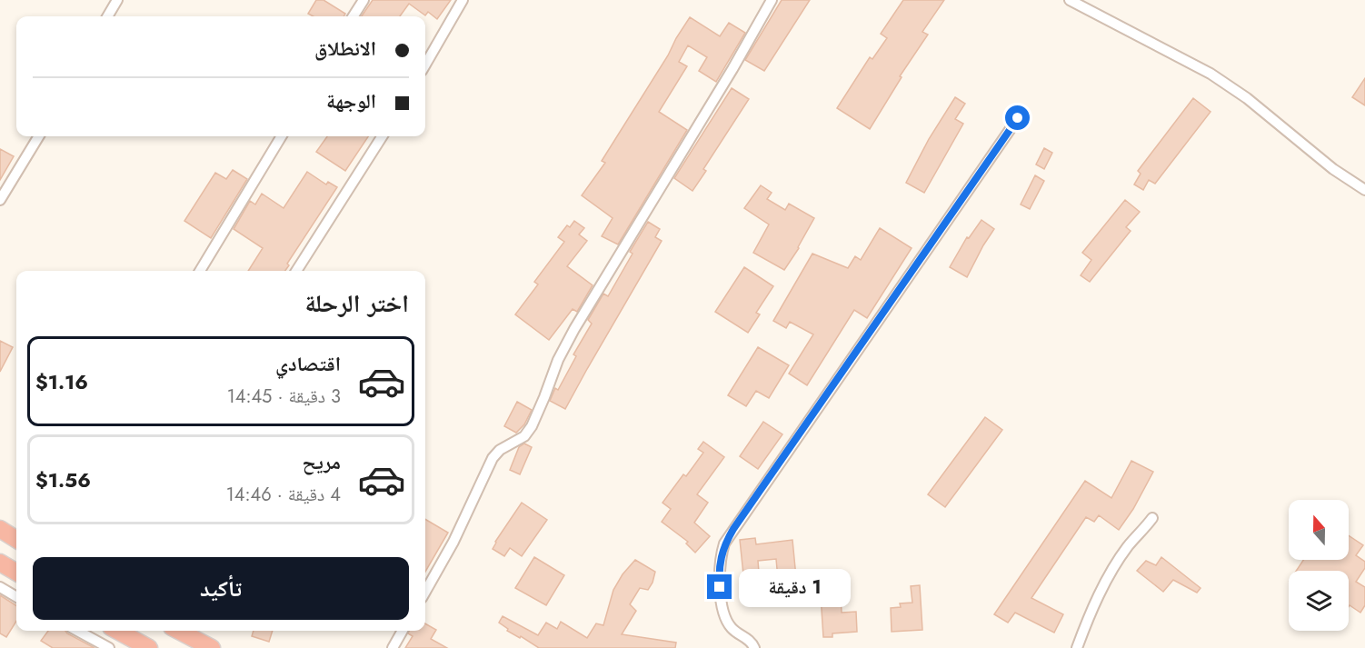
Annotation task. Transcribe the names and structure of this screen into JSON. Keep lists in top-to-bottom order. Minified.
{"north":"top","page":{"banner":["الانطلاق","الوجهة"],"heading":"اختر الرحلة","list":[{"name":"اقتصادي","note":"3 دقيقة · 14:45","value":"$1.16"},{"name":"مريح","note":"4 دقيقة · 14:46","value":"$1.56"}],"buttons":"تأكيد","bubble":"1 دقيقة"}}
